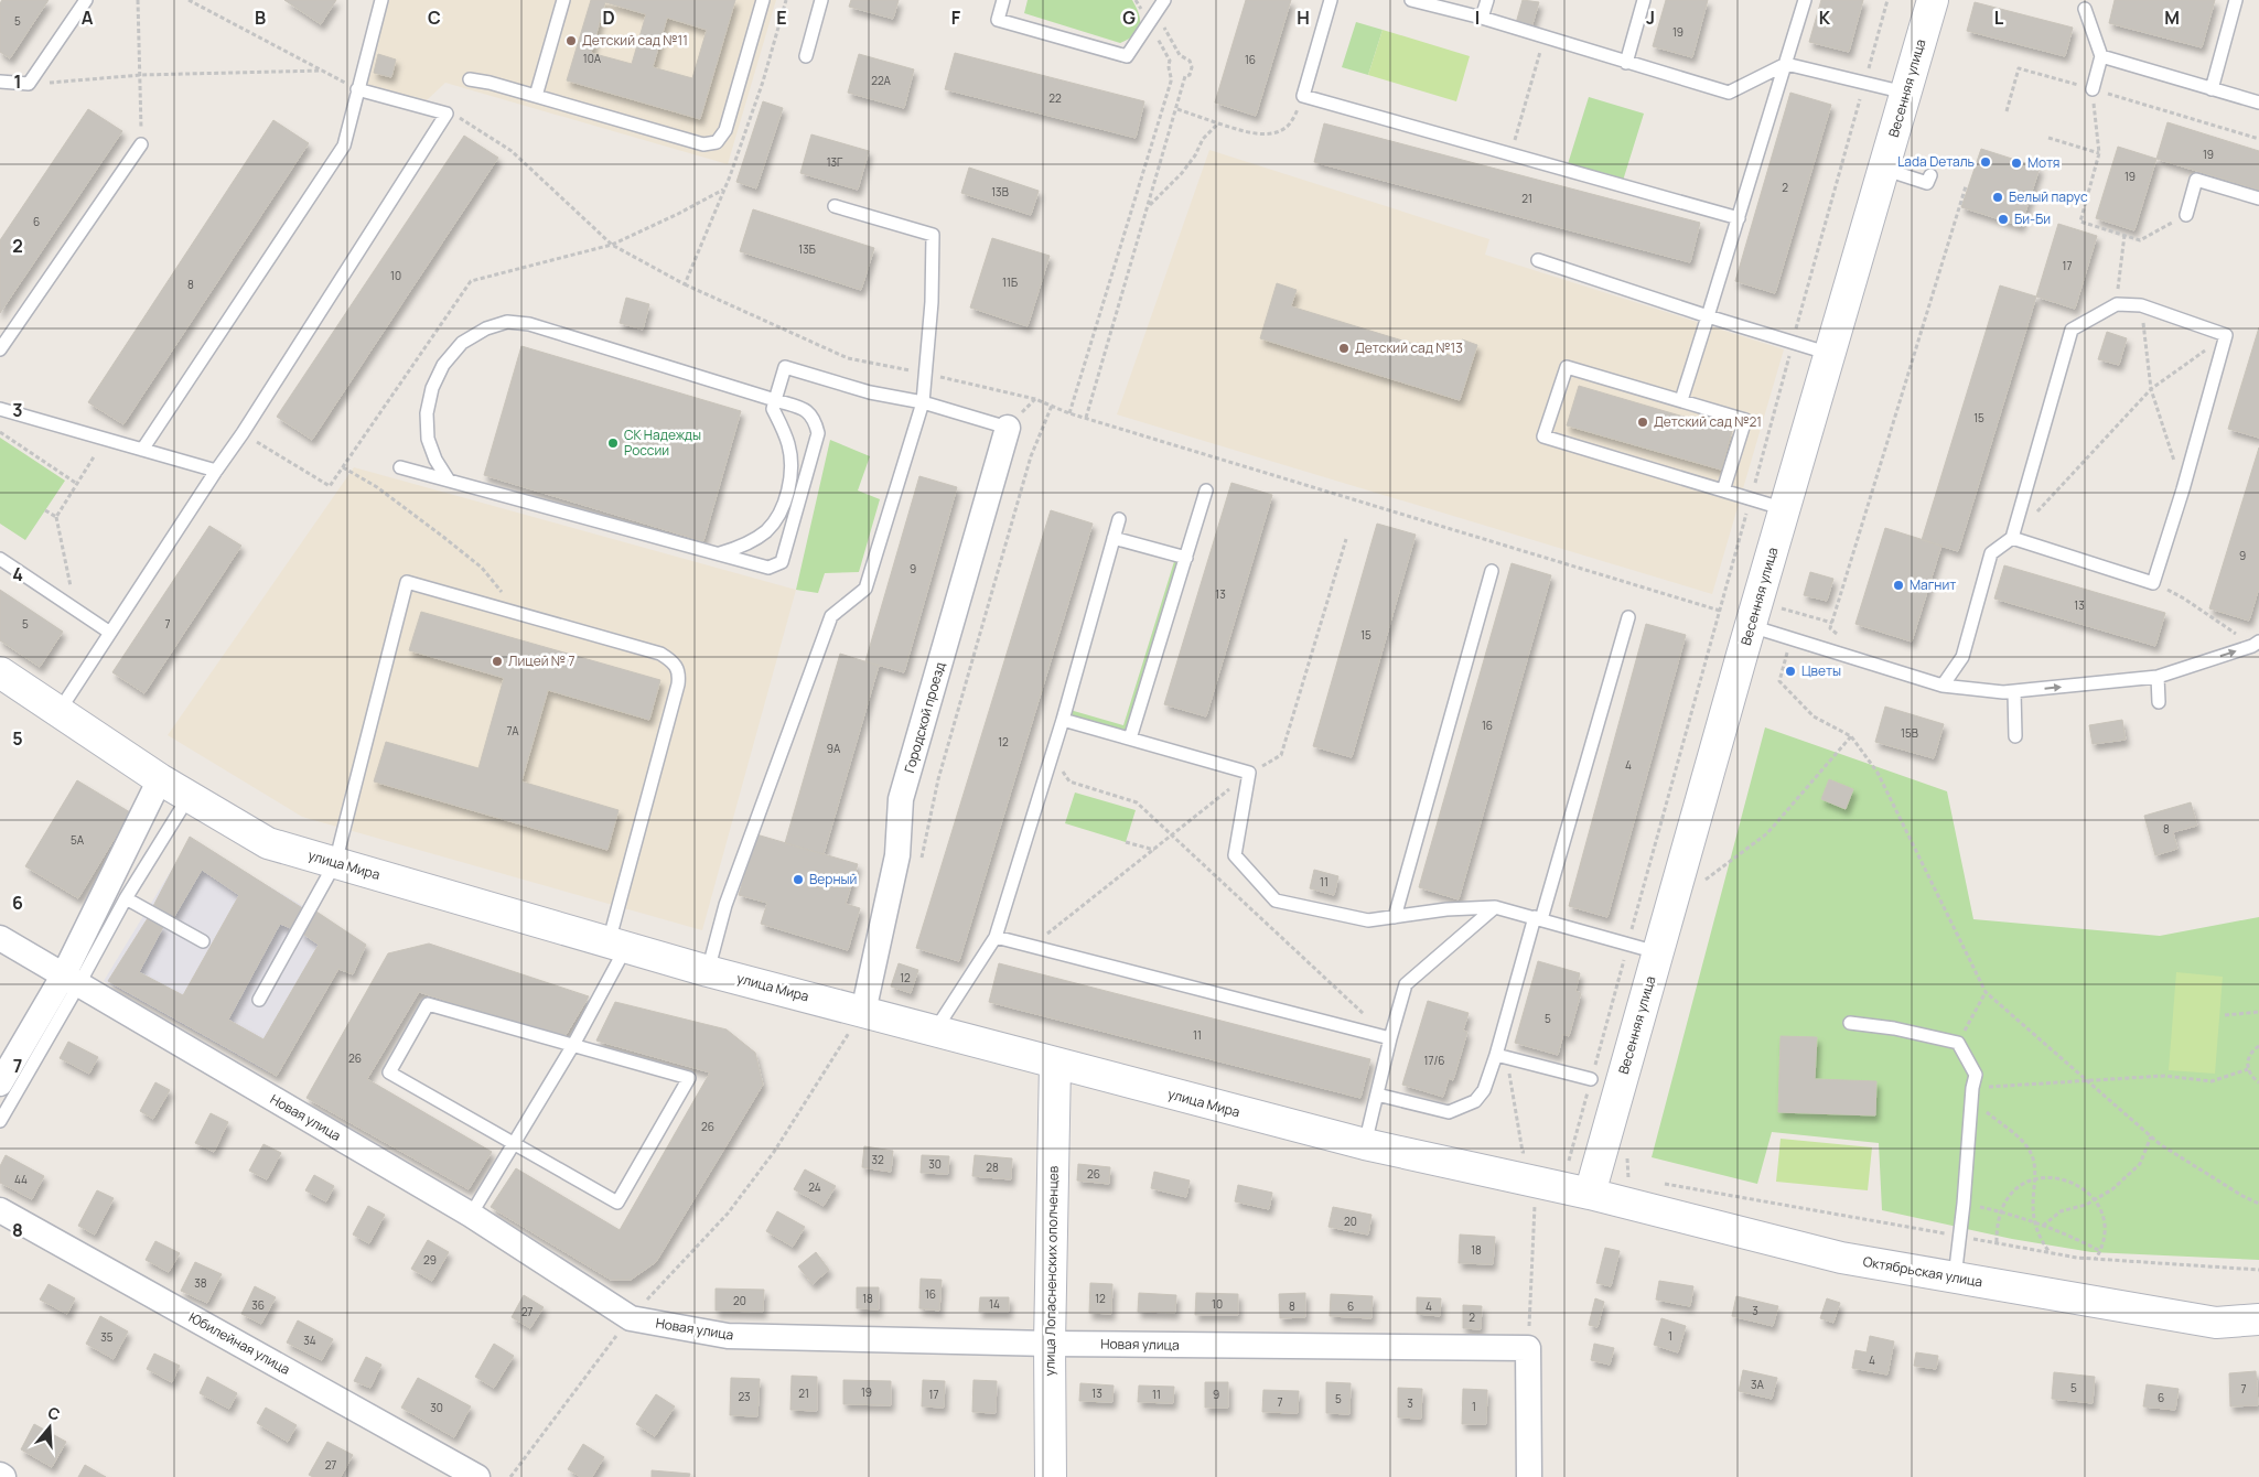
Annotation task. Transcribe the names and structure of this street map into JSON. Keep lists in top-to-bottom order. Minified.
{"streets":{"street":["Весенняя улица","Городской проезд","улица Мира","Новая улица","улица Лопасненских ополченцев","Октябрьская улица","Юбилейная улица"]},"crossings":[["Весенняя улица","улица Мира"],["Весенняя улица","Октябрьская улица"],["Городской проезд","улица Мира"],["улица Мира","улица Лопасненских ополченцев"],["улица Мира","Октябрьская улица"],["Новая улица","улица Лопасненских ополченцев"]],"places":["Детский сад №11","Lada Dеталь","Мотя","Белый парус","Би-Би","Детский сад №13","Детский сад №21","СК Надежды России","Магнит","Лицей № 7","Цветы","Верный"],"house_numbers":["5","19","10А","16","22А","22","19","13Г","19","2","13В","21","6","13Б","17","10","11Б","8","15","9","9","13","13","5","7","15","16","7А","15В","12","9А","4","8","5А","11","12","5","11","26","17/6","26","32","30","28","26","44","24","20","18","29","38","16","18","12","20","14","10","36","8","6","4","3","27","2","1","35","34","4","3А","5","7","19","21","13","17","11","9","23","6","5","7","3","1","30","27"],"north":"top","grid":{"columns":["A","B","C","D","E","F","G","H","I","J","K","L","M"],"rows":["1","2","3","4","5","6","7","8"]}}
